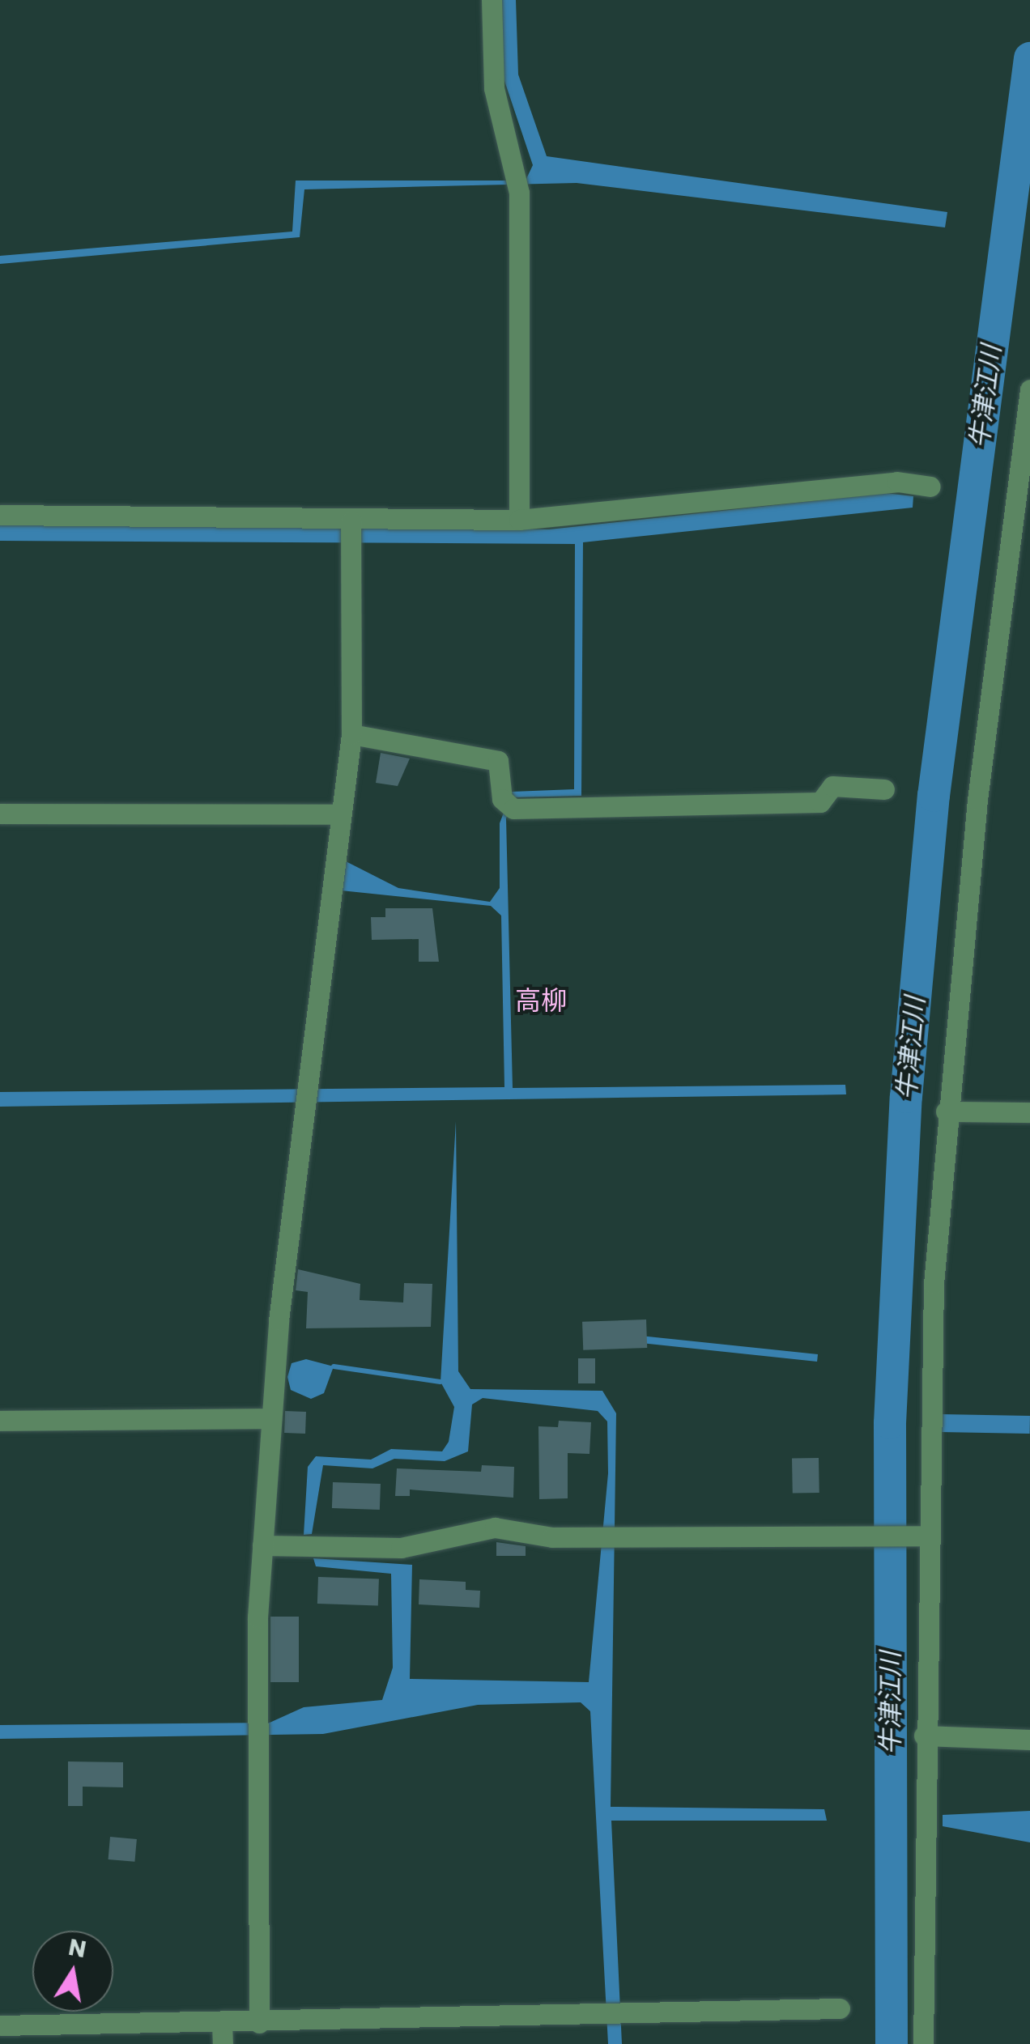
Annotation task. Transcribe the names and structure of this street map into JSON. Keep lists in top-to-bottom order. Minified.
{"districts":["高柳"],"water":["牛津江川"],"north":"top"}
